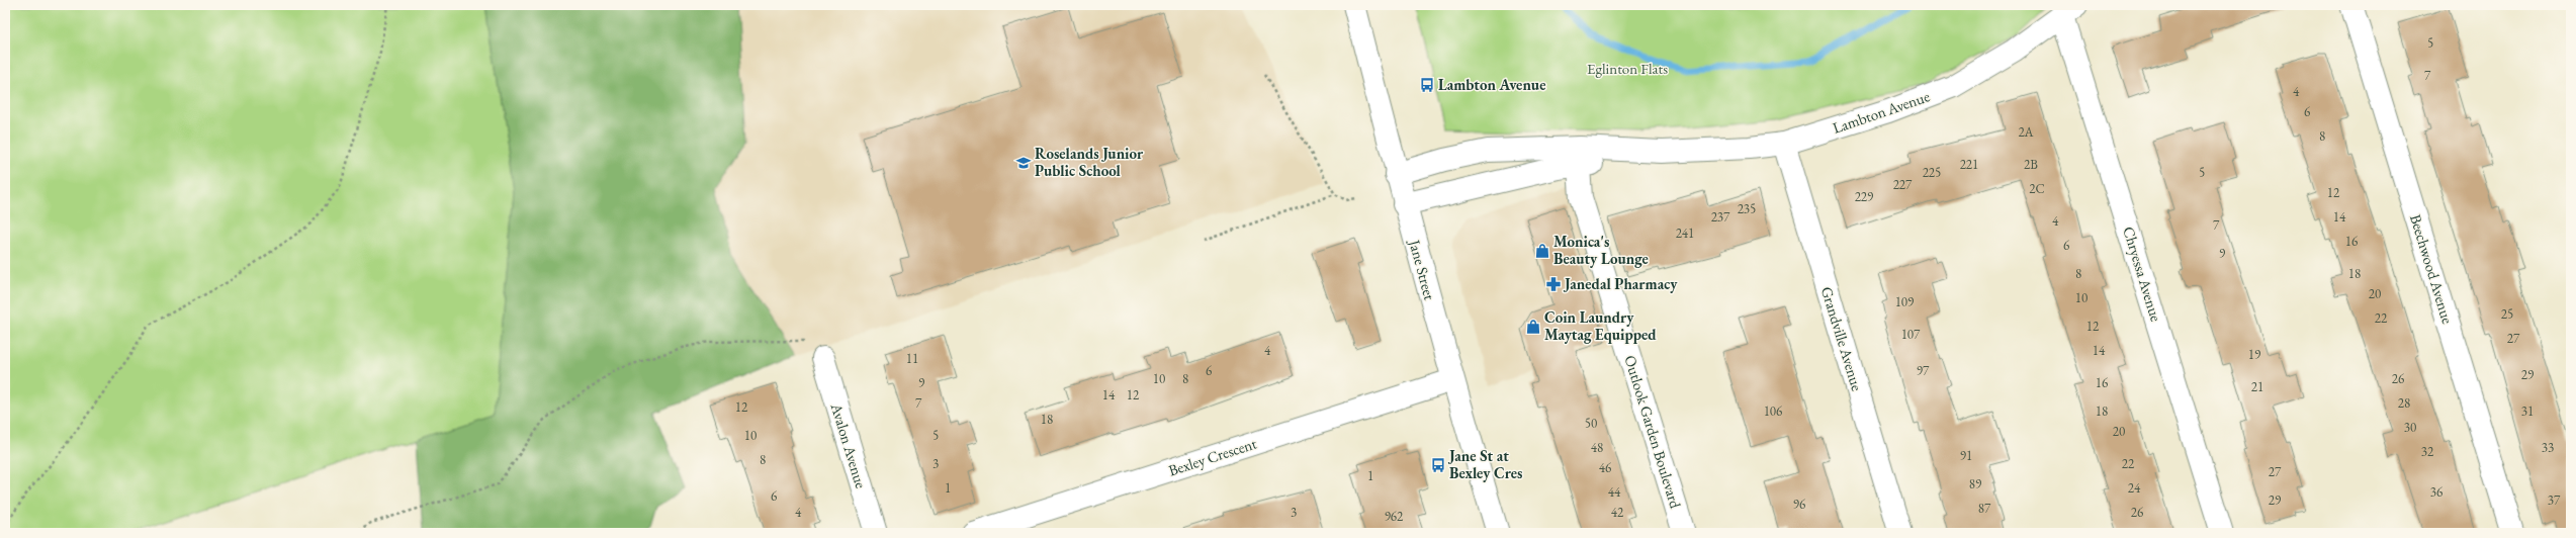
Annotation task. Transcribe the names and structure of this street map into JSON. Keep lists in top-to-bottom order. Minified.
{"streets":{"street":["Lambton Avenue","Beechwood Avenue","Jane Street","Chryessa Avenue","Grandville Avenue","Outlook Garden Boulevard","Avalon Avenue","Bexley Crescent"]},"crossings":[["Lambton Avenue","Jane Street"],["Lambton Avenue","Chryessa Avenue"],["Lambton Avenue","Grandville Avenue"],["Lambton Avenue","Outlook Garden Boulevard"],["Jane Street","Bexley Crescent"]],"parks":["Eglinton Flats"],"places":{"bus stop":["Lambton Avenue","Jane St at Bexley Cres"],"school or university":["Roselands Junior Public School"],"shop":["Monica's Beauty Lounge","Coin Laundry Maytag Equipped"],"pharmacy":["Janedal Pharmacy"]},"house_numbers":["5","7","4","6","2A","8","221","2B","225","5","227","2C","12","229","235","237","14","4","7","241","16","6","9","8","18","20","10","109","25","22","12","107","27","4","14","19","11","6","97","29","10","8","26","9","16","21","14","12","7","28","12","106","18","31","18","50","30","20","10","5","48","33","32","91","8","3","22","46","27","1","89","1","24","44","36","6","29","37","96","87","4","3","42","26","962"]}
